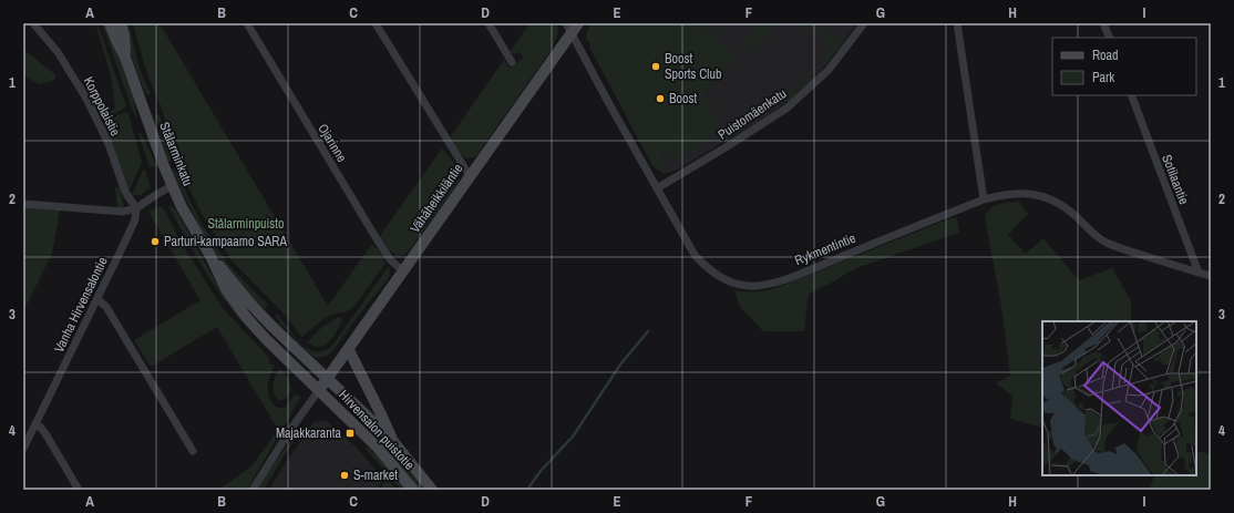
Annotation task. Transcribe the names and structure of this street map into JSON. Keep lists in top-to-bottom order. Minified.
{"streets":{"main road":["Stålarminkatu","Vähäheikkiläntie","Hirvensalon puistotie"],"street":["Korppolaistie","Puistomäenkatu","Ojarinne","Sotilaantie","Rykmentintie","Vanha Hirvensalontie"]},"crossings":[["Korppolaistie","Vanha Hirvensalontie"],["Puistomäenkatu","Rykmentintie"],["Ojarinne","Vähäheikkiläntie"],["Stålarminkatu","Vähäheikkiläntie"],["Stålarminkatu","Hirvensalon puistotie"],["Sotilaantie","Rykmentintie"],["Vähäheikkiläntie","Rykmentintie"],["Vähäheikkiläntie","Hirvensalon puistotie"]],"parks":["Stålarminpuisto"],"places":{"other":["Boost Sports Club","Boost","Parturi-kampaamo SARA","S-market"],"transit":["Majakkaranta"]},"legend":["Road","Park"],"grid":{"columns":["A","B","C","D","E","F","G","H","I"],"rows":["1","2","3","4"]}}
